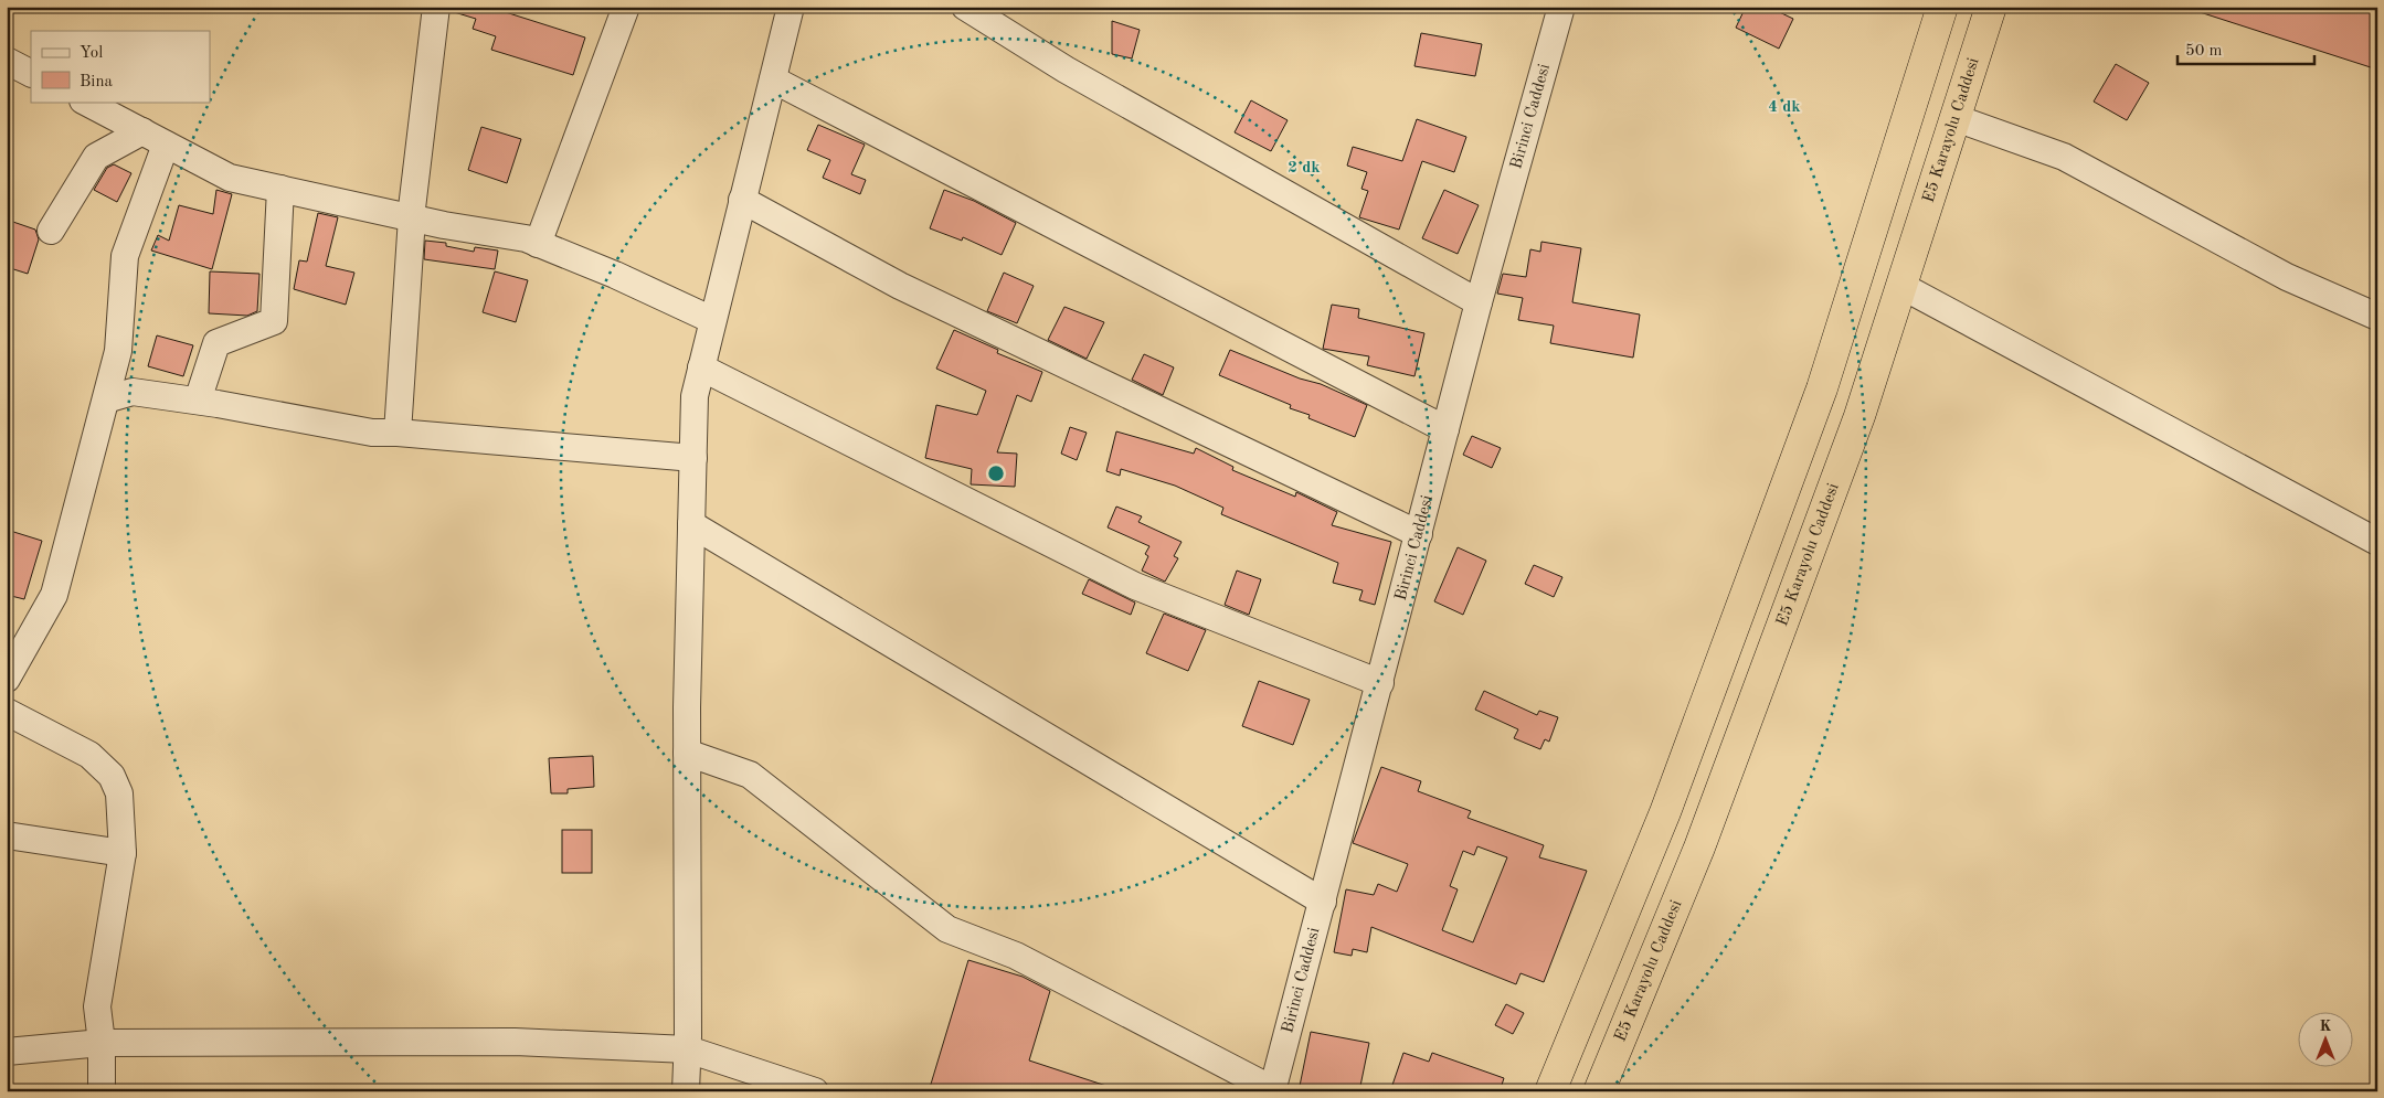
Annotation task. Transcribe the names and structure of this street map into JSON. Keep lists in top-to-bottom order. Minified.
{"streets":{"highway":["E5 Karayolu Caddesi"],"street":["Birinci Caddesi"]},"legend":["Yol","Bina"],"scale_bar":"50 m","north":"top","rings":["4 dk","2 dk"]}
